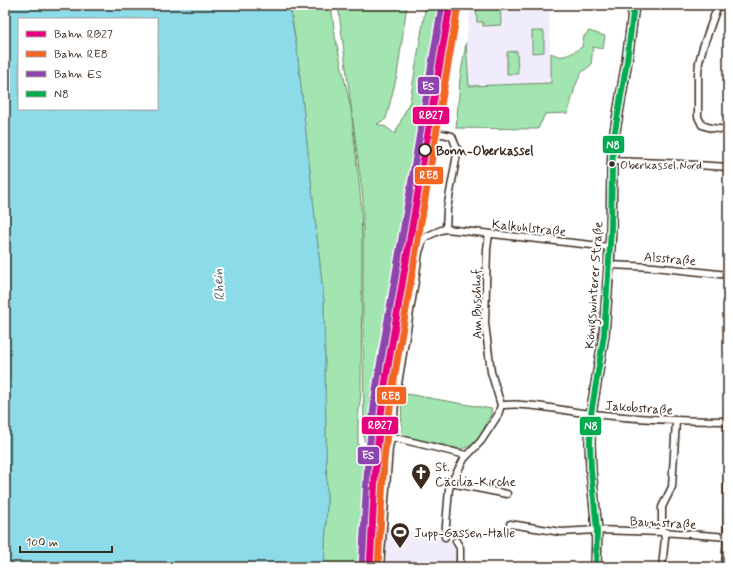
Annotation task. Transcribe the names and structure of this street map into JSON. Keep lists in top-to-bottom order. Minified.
{"streets":{"main road":["Königswinterer Straße"],"street":["Kalkuhlstraße","Alsstraße","Am Buschhof","Jakobstraße","Baumstraße"]},"crossings":[["Kalkuhlstraße","Königswinterer Straße"],["Kalkuhlstraße","Am Buschhof"],["Alsstraße","Königswinterer Straße"],["Königswinterer Straße","Jakobstraße"],["Königswinterer Straße","Baumstraße"],["Am Buschhof","Jakobstraße"]],"water":["Rhein"],"places":{"other":["Bonn-Oberkassel","Oberkassel Nord"],"church":["St. Cäcilia-Kirche"],"sports":["Jupp-Gassen-Halle"]},"lines":["rail line RB27","rail line ES","transit line N8","rail line RE8"],"legend":["Bahn RB27","Bahn RE8","Bahn ES","N8"],"scale_bar":"100 m"}
